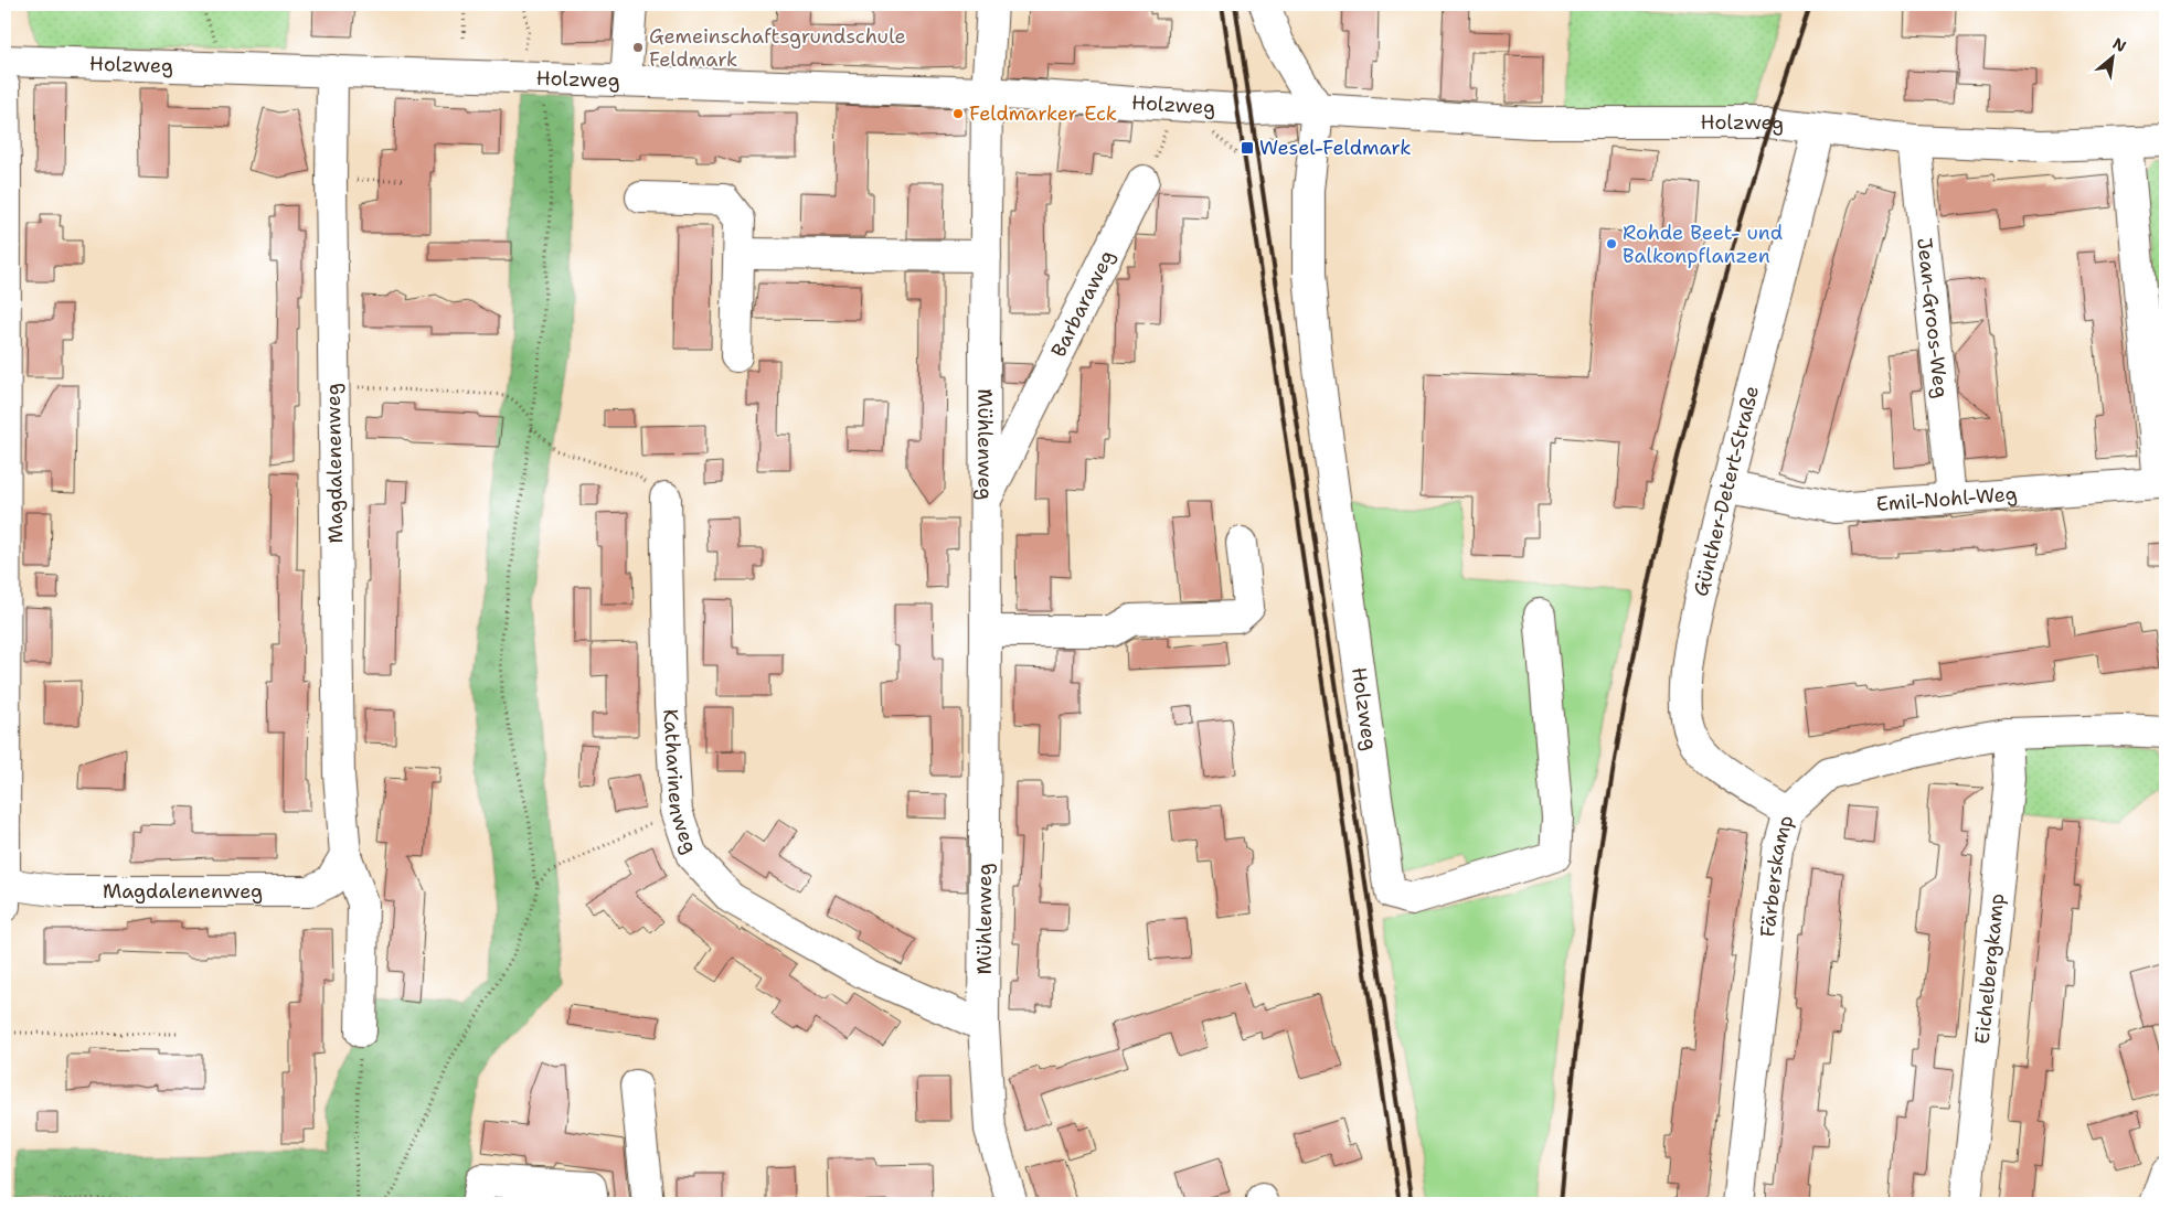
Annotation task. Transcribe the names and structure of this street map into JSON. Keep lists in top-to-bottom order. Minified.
{"streets":{"street":["Holzweg","Barbaraweg","Jean-Groos-Weg","Mühlenweg","Magdalenenweg","Günther-Detert-Straße","Emil-Nohl-Weg","Katharinenweg","Färberskamp","Eichelbergkamp"]},"crossings":[["Holzweg","Jean-Groos-Weg"],["Holzweg","Mühlenweg"],["Holzweg","Magdalenenweg"],["Holzweg","Günther-Detert-Straße"],["Barbaraweg","Mühlenweg"],["Jean-Groos-Weg","Emil-Nohl-Weg"],["Mühlenweg","Katharinenweg"],["Günther-Detert-Straße","Emil-Nohl-Weg"],["Günther-Detert-Straße","Färberskamp"],["Färberskamp","Eichelbergkamp"]],"places":{"other":["Gemeinschaftsgrundschule Feldmark","Feldmarker Eck","Rohde Beet- und Balkonpflanzen"],"transit":["Wesel-Feldmark"]},"north":"top right"}
